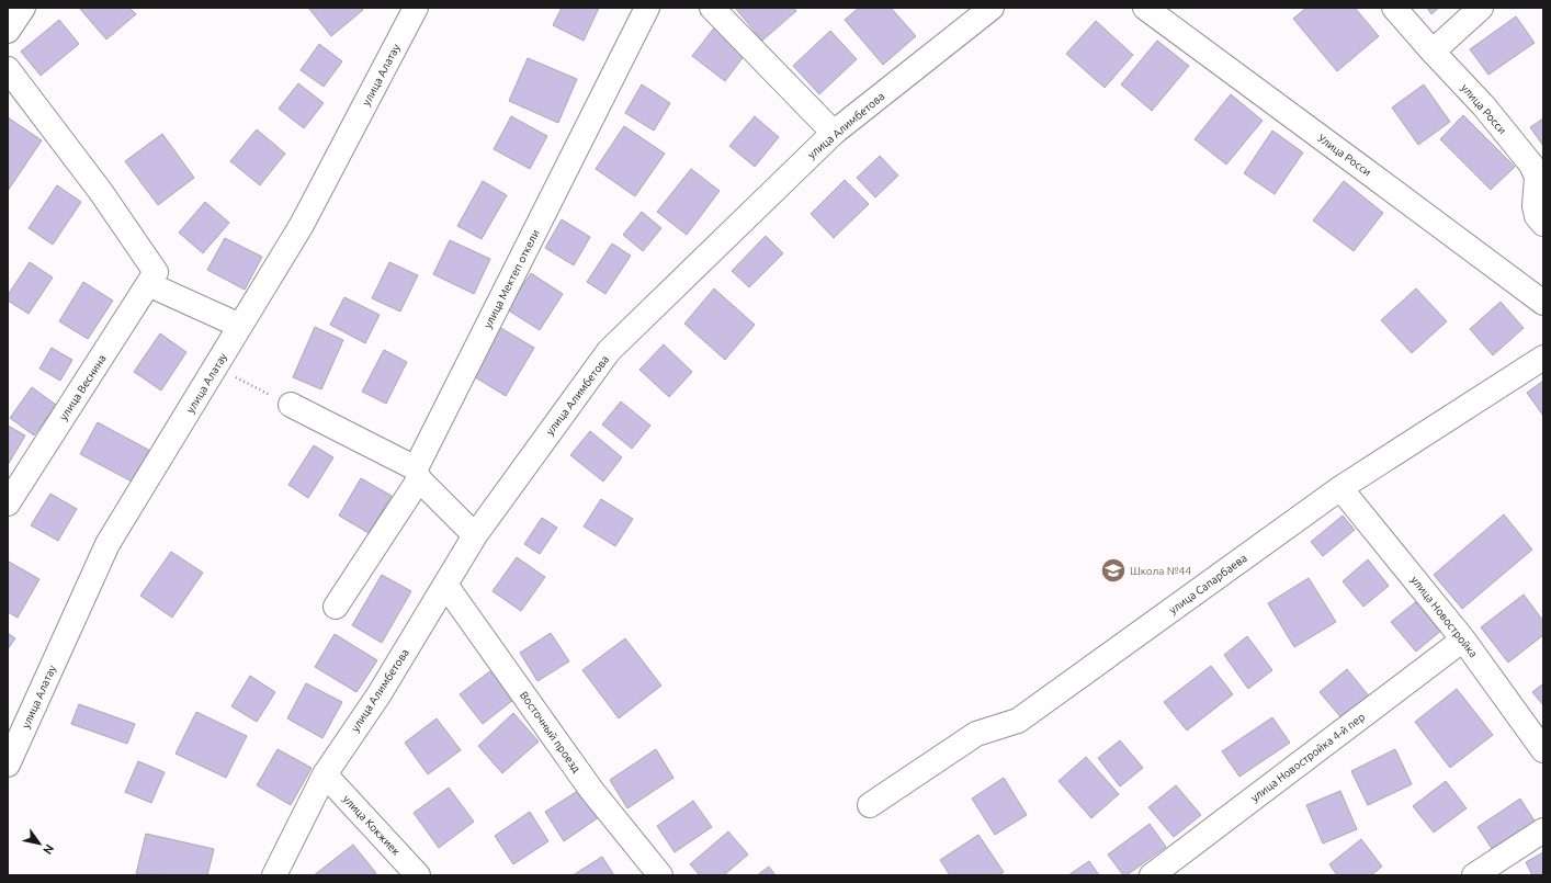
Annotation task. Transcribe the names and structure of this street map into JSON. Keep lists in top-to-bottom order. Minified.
{"streets":{"street":["улица Алатау","улица Росси","улица Алимбетова","Улица Росси","улица Мектеп откели","улица Веснина","улица Сапарбаева","улица Новостройка","Восточный проезд","улица Новостройка 4-й пер","улица Кокжиек"]},"crossings":[["улица Алимбетова","Восточный проезд"],["улица Алимбетова","улица Кокжиек"],["улица Сапарбаева","улица Новостройка"],["улица Новостройка","улица Новостройка 4-й пер"]],"places":{"school or university":["Школа №44"]},"north":"bottom right"}
